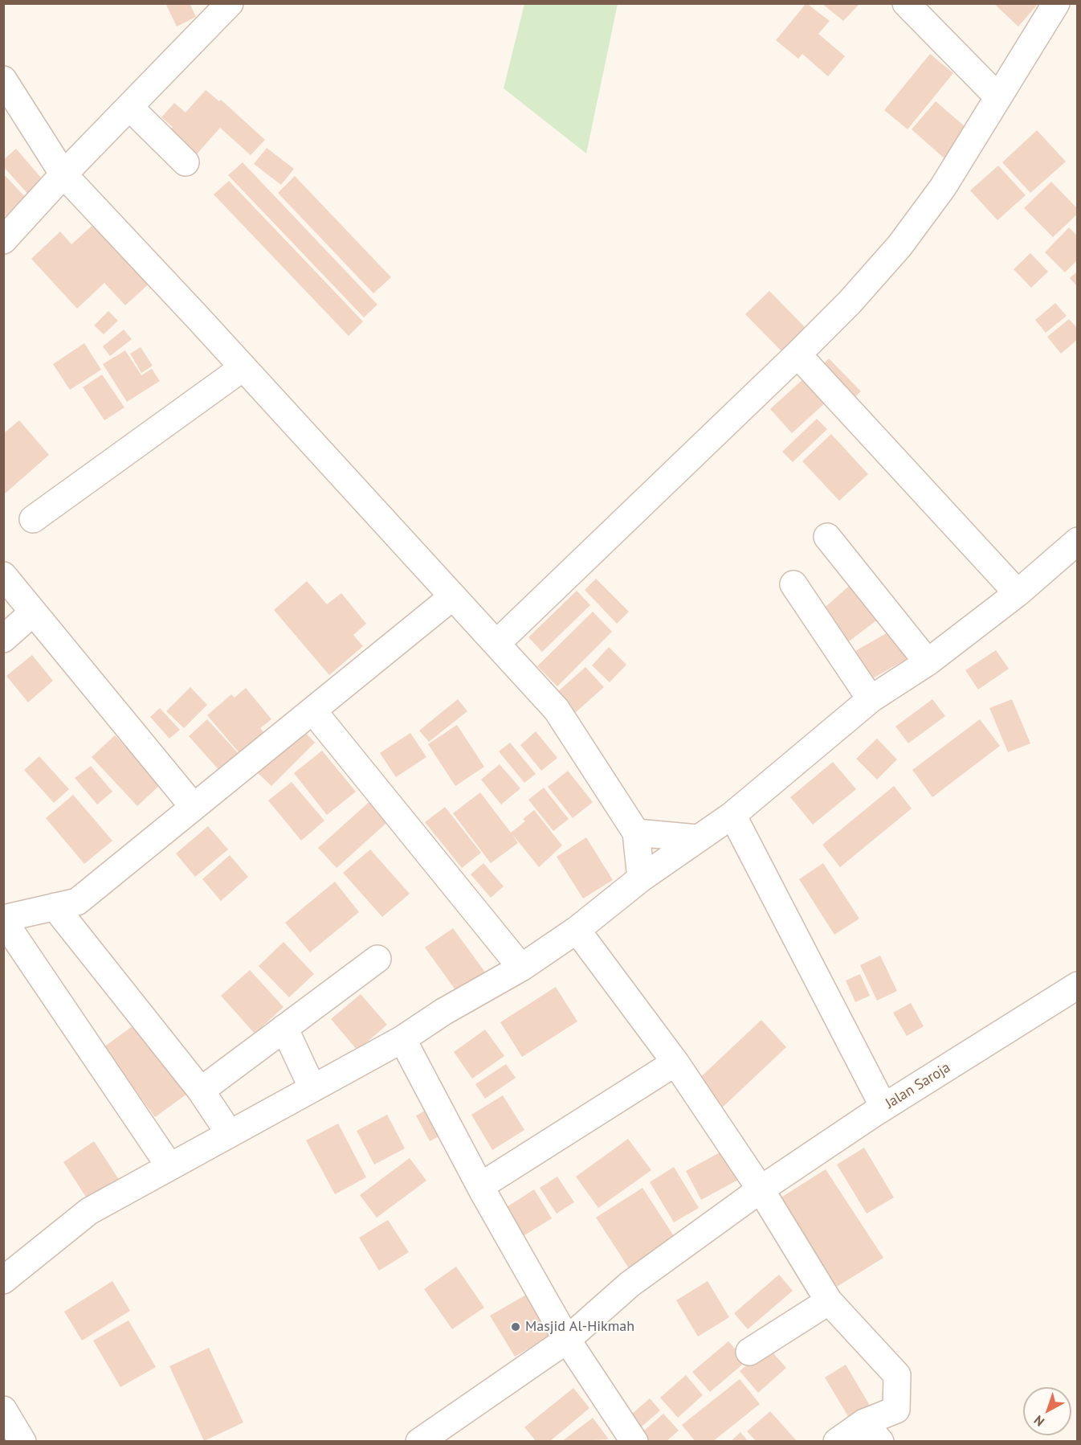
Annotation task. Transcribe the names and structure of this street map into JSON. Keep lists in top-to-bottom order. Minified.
{"streets":{"street":["Jalan Saroja"]},"places":["Masjid Al-Hikmah"],"north":"bottom left"}
